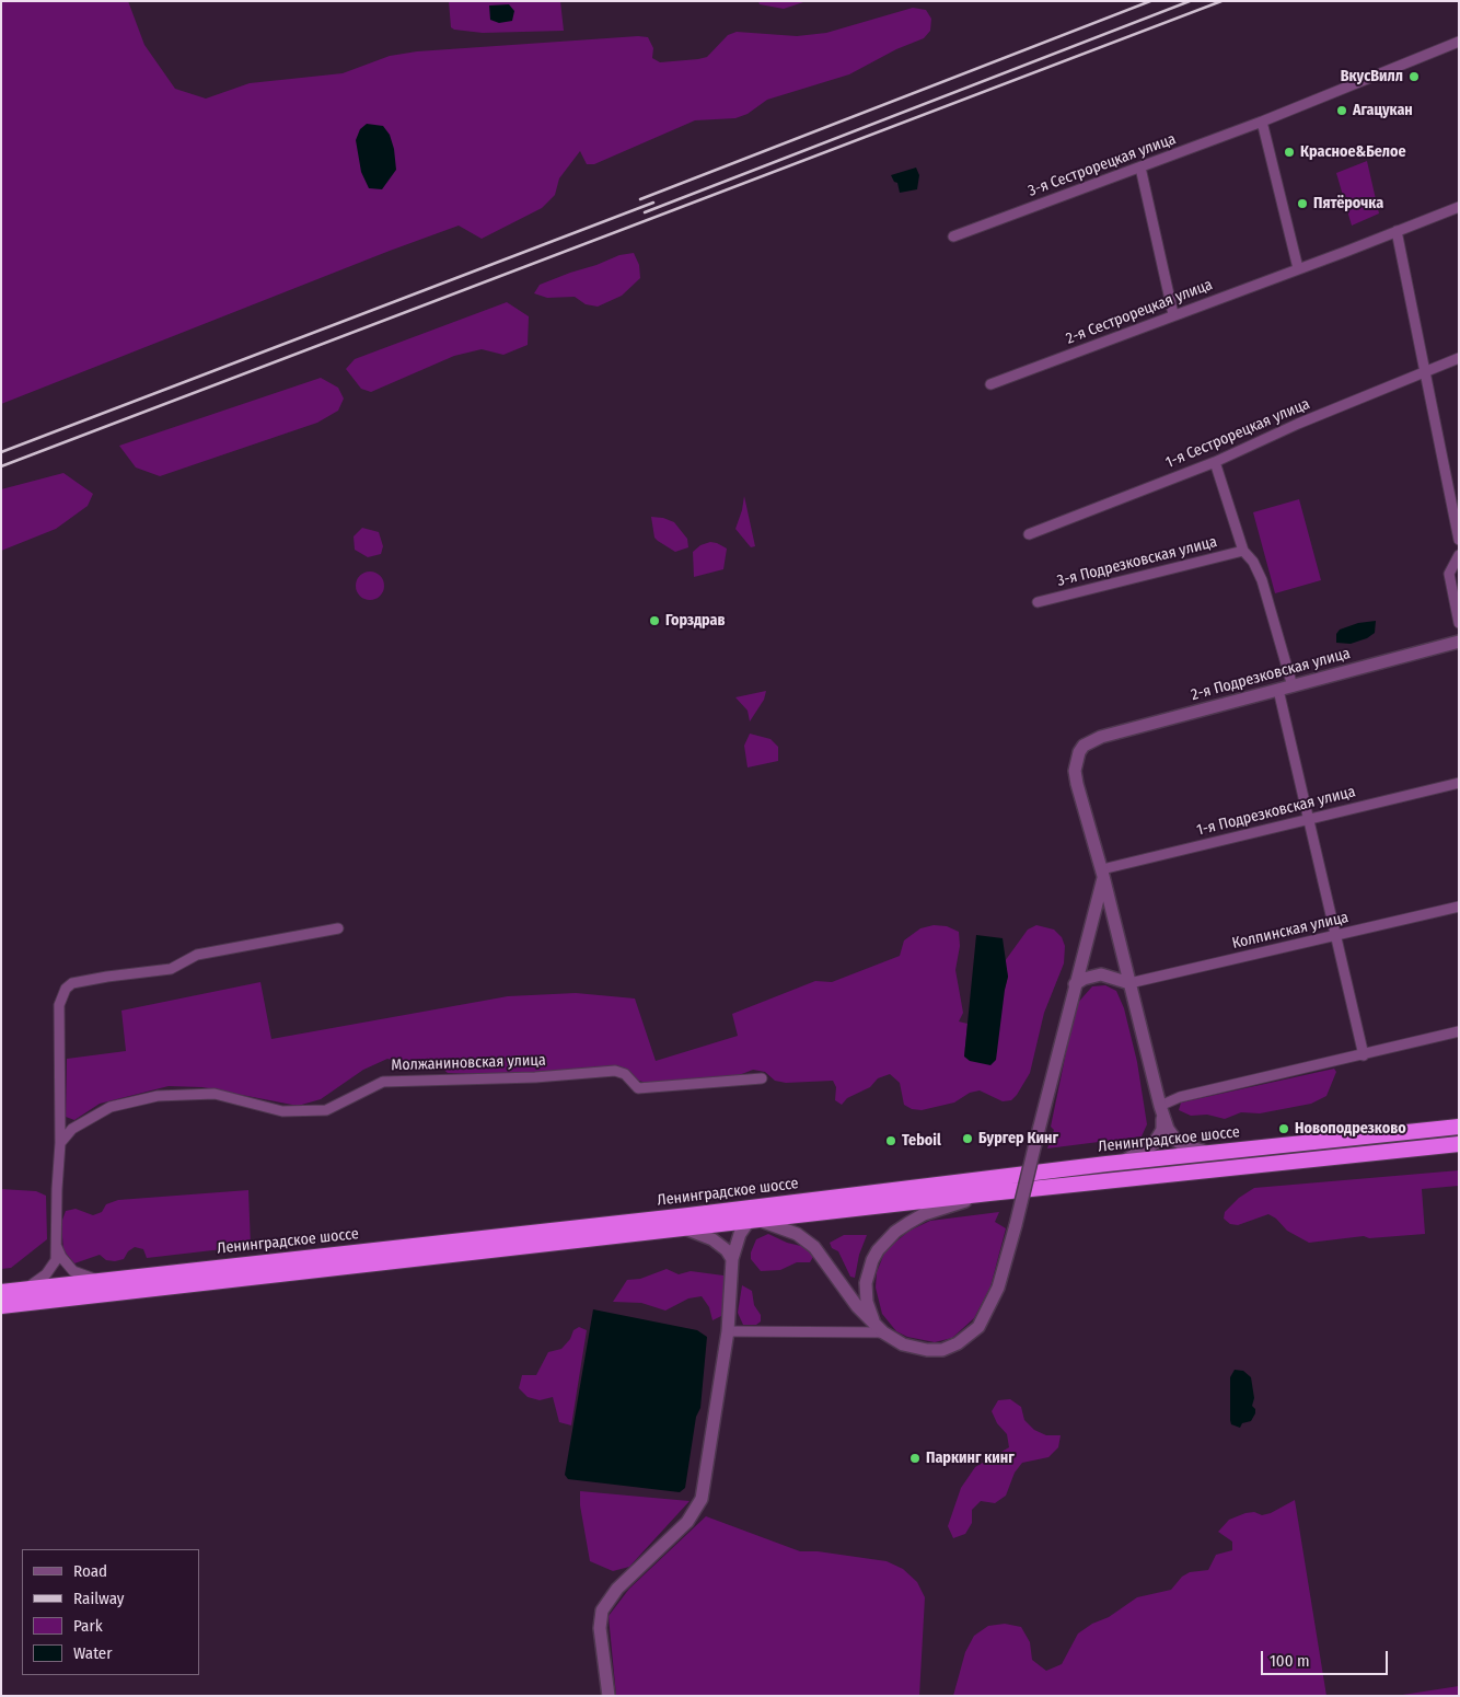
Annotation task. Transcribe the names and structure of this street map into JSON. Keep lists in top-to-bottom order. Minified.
{"streets":{"highway":["Ленинградское шоссе"],"street":["3-я Сестрорецкая улица","2-я Сестрорецкая улица","1-я Сестрорецкая улица","3-я Подрезковская улица","2-я Подрезковская улица","1-я Подрезковская улица","Колпинская улица","Молжаниновская улица"]},"crossings":[["2-я Подрезковская улица","1-я Подрезковская улица"]],"places":["ВкусВилл","Агацукан","Красное&Белое","Пятёрочка","Горздрав","Новоподрезково","Бургер Кинг","Teboil","Паркинг кинг"],"legend":["Road","Railway","Park","Water"],"scale_bar":"100 m"}
